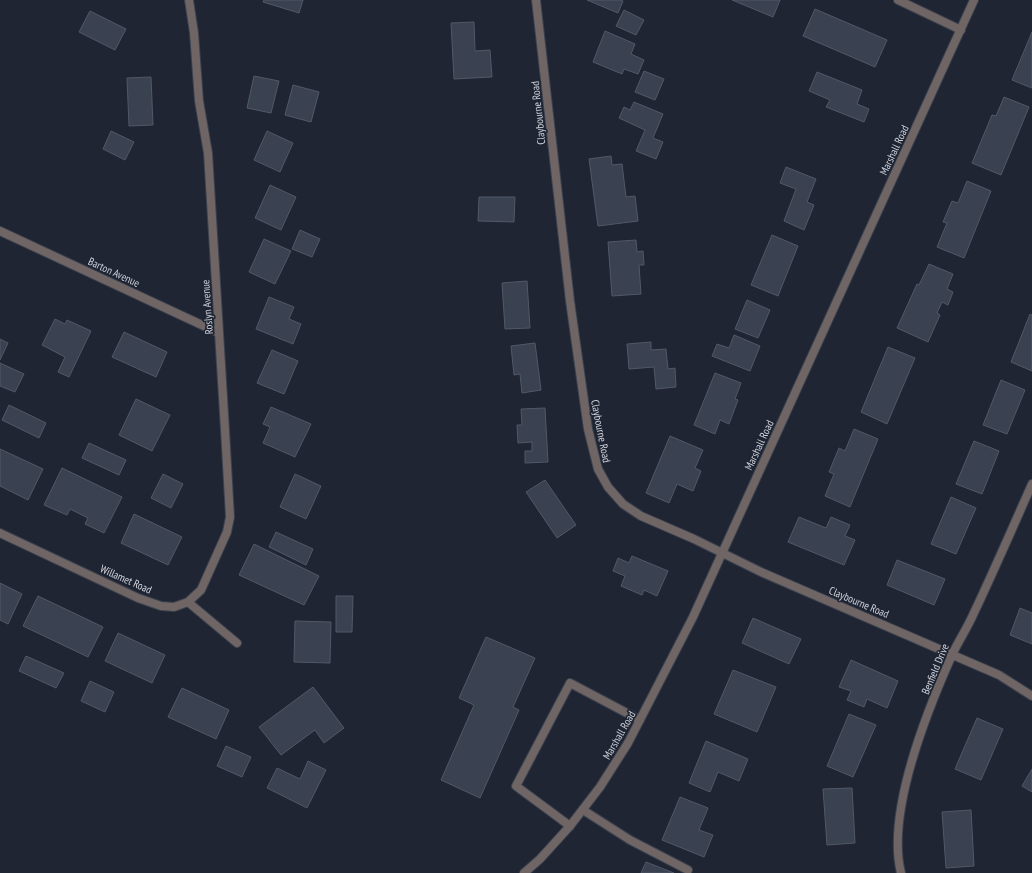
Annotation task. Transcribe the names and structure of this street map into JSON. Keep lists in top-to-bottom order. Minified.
{"streets":{"street":["Claybourne Road","Marshall Road","Barton Avenue","Roslyn Avenue","Willamet Road","Benfield Drive"]},"crossings":[["Claybourne Road","Marshall Road"],["Claybourne Road","Benfield Drive"],["Barton Avenue","Roslyn Avenue"],["Roslyn Avenue","Willamet Road"]]}
